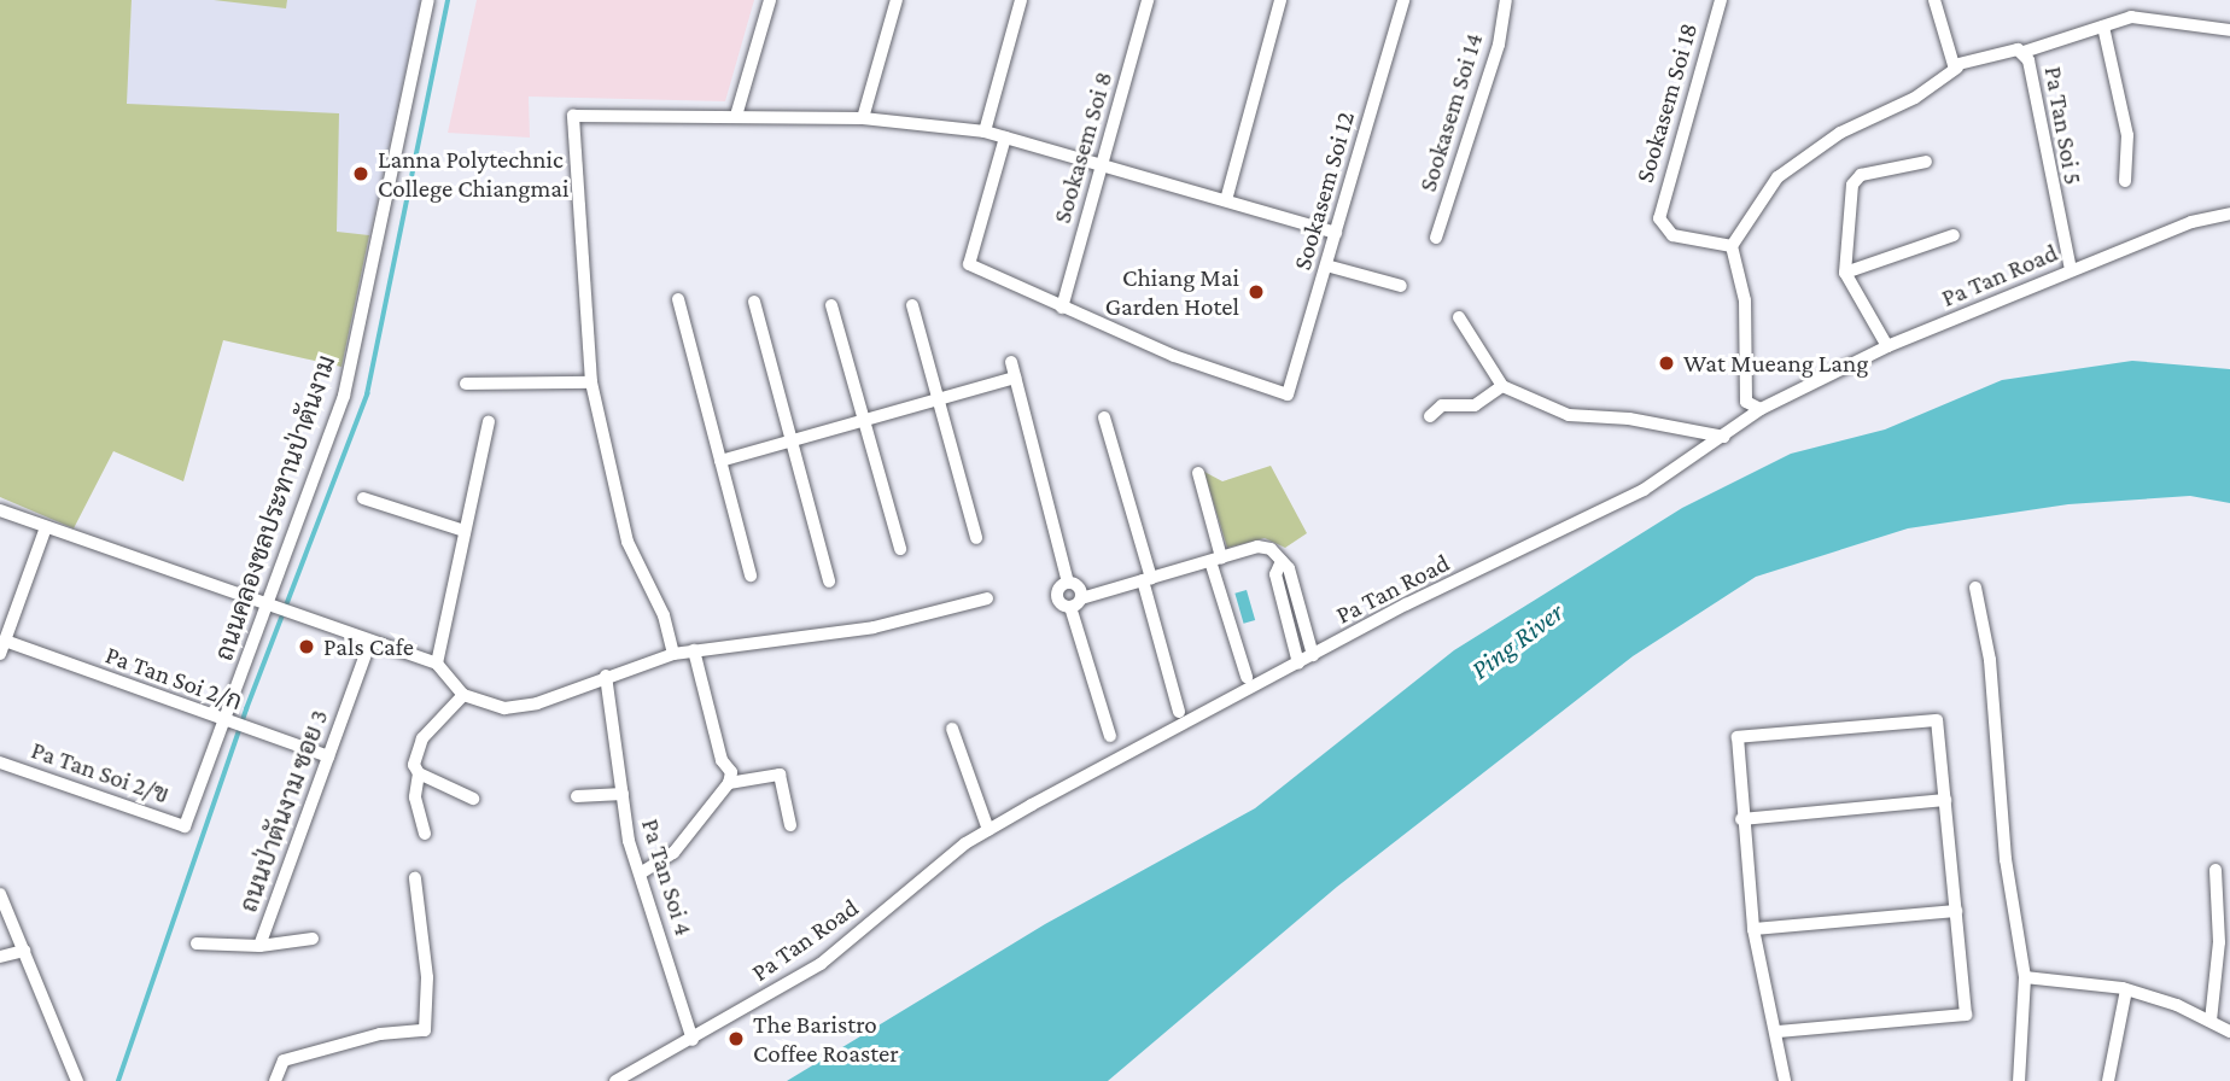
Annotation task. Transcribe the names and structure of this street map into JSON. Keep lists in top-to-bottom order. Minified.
{"streets":{"street":["Sookasem Soi 18","Sookasem Soi 14","Pa Tan Soi 5","Sookasem Soi 8","Sookasem Soi 12","Pa Tan Road","ถนนคลองชลประทานป่าตันงาม","Pa Tan Soi 2/ก","Pa Tan Soi 2/ข","ถนนป่าตันงาม ซอย 3","Pa Tan Soi 4"]},"crossings":[["Pa Tan Soi 5","Pa Tan Road"],["Sookasem Soi 8","Sookasem Soi 12"],["Pa Tan Road","Pa Tan Soi 4"],["ถนนคลองชลประทานป่าตันงาม","Pa Tan Soi 2/ก"],["ถนนคลองชลประทานป่าตันงาม","Pa Tan Soi 2/ข"],["Pa Tan Soi 2/ก","ถนนป่าตันงาม ซอย 3"]],"water":["Ping River"],"places":["Lanna Polytechnic College Chiangmai","Chiang Mai Garden Hotel","Wat Mueang Lang","Pals Cafe","The Baristro Coffee Roaster"]}
